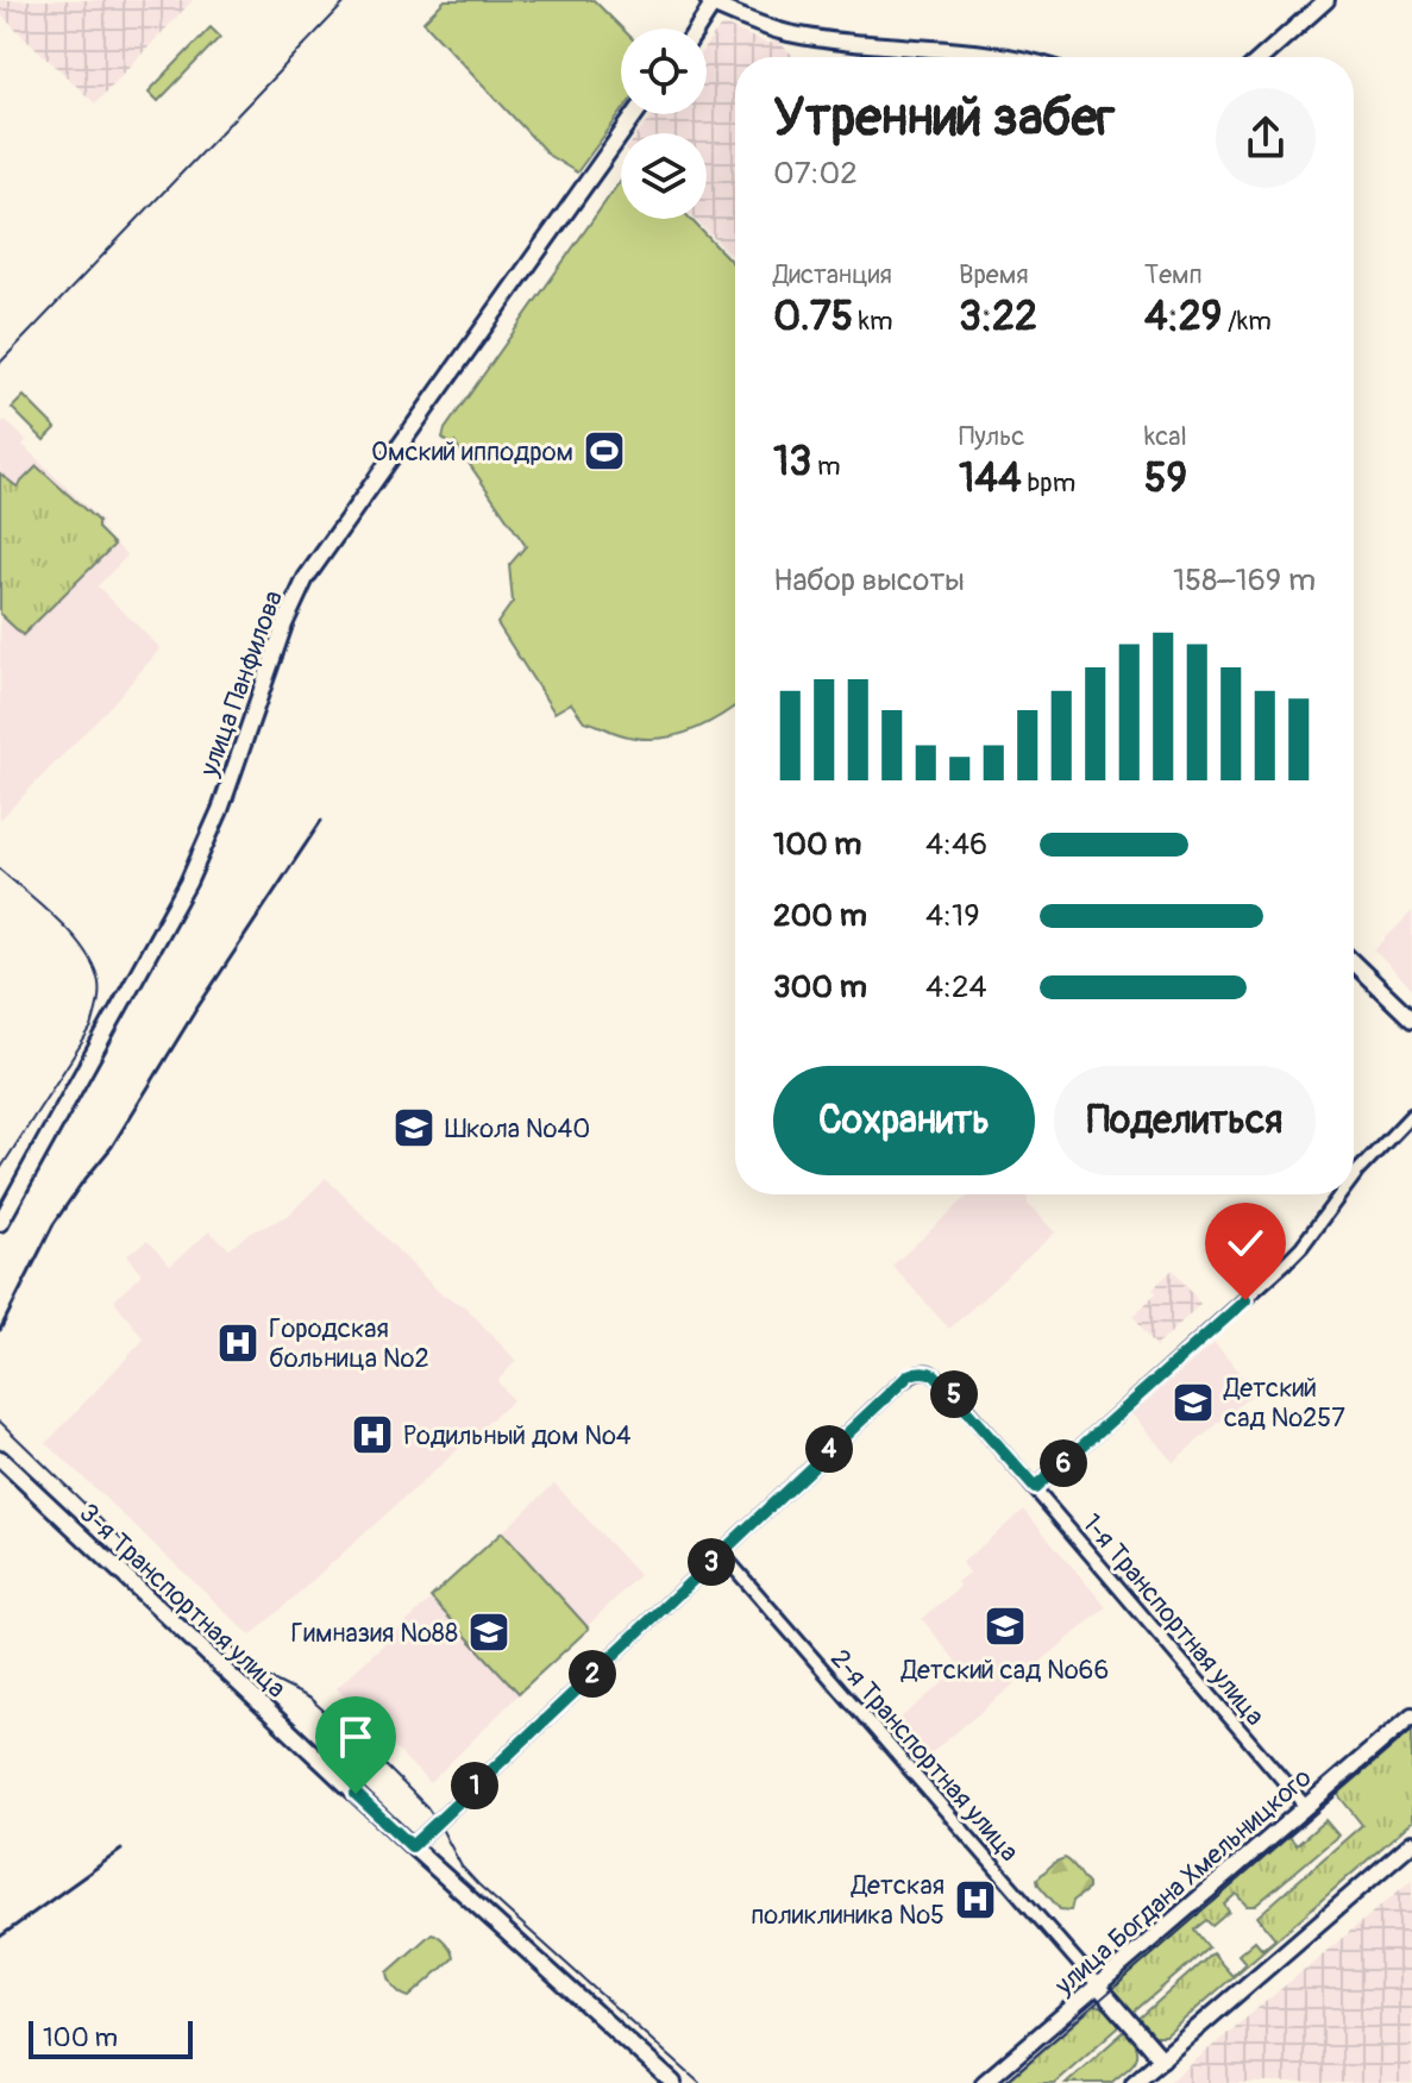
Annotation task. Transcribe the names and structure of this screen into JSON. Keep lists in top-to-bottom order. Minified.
{"streets":{"main road":["улица Панфилова","3-я Транспортная улица","улица Богдана Хмельницкого"],"street":["1-я Транспортная улица","2-я Транспортная улица"]},"crossings":[["1-я Транспортная улица","2-я Транспортная улица"],["1-я Транспортная улица","улица Богдана Хмельницкого"],["2-я Транспортная улица","улица Богдана Хмельницкого"]],"places":{"sports":["Омский ипподром"],"school or university":["Школа №40","Детский сад №257","Детский сад №66","Гимназия №88"],"hospital":["Городская больница №2","Родильный дом №4","Детская поликлиника №5"]},"scale_bar":"100 m","page":{"heading":["Утренний забег","07:02"],"stats":[["Дистанция","0.75 km"],["Время","3:22"],["Темп","4:29 /km"],["13 m"],["Пульс","144 bpm"],["kcal","59"]],"chart":["Набор высоты","158–169 m"],"list":[{"name":"100 m","note":"4:46"},{"name":"200 m","note":"4:19"},{"name":"300 m","note":"4:24"}],"buttons":["Сохранить","Поделиться"],"pins":["5","4","6","3","2","1"],"scale":"100 m"}}
